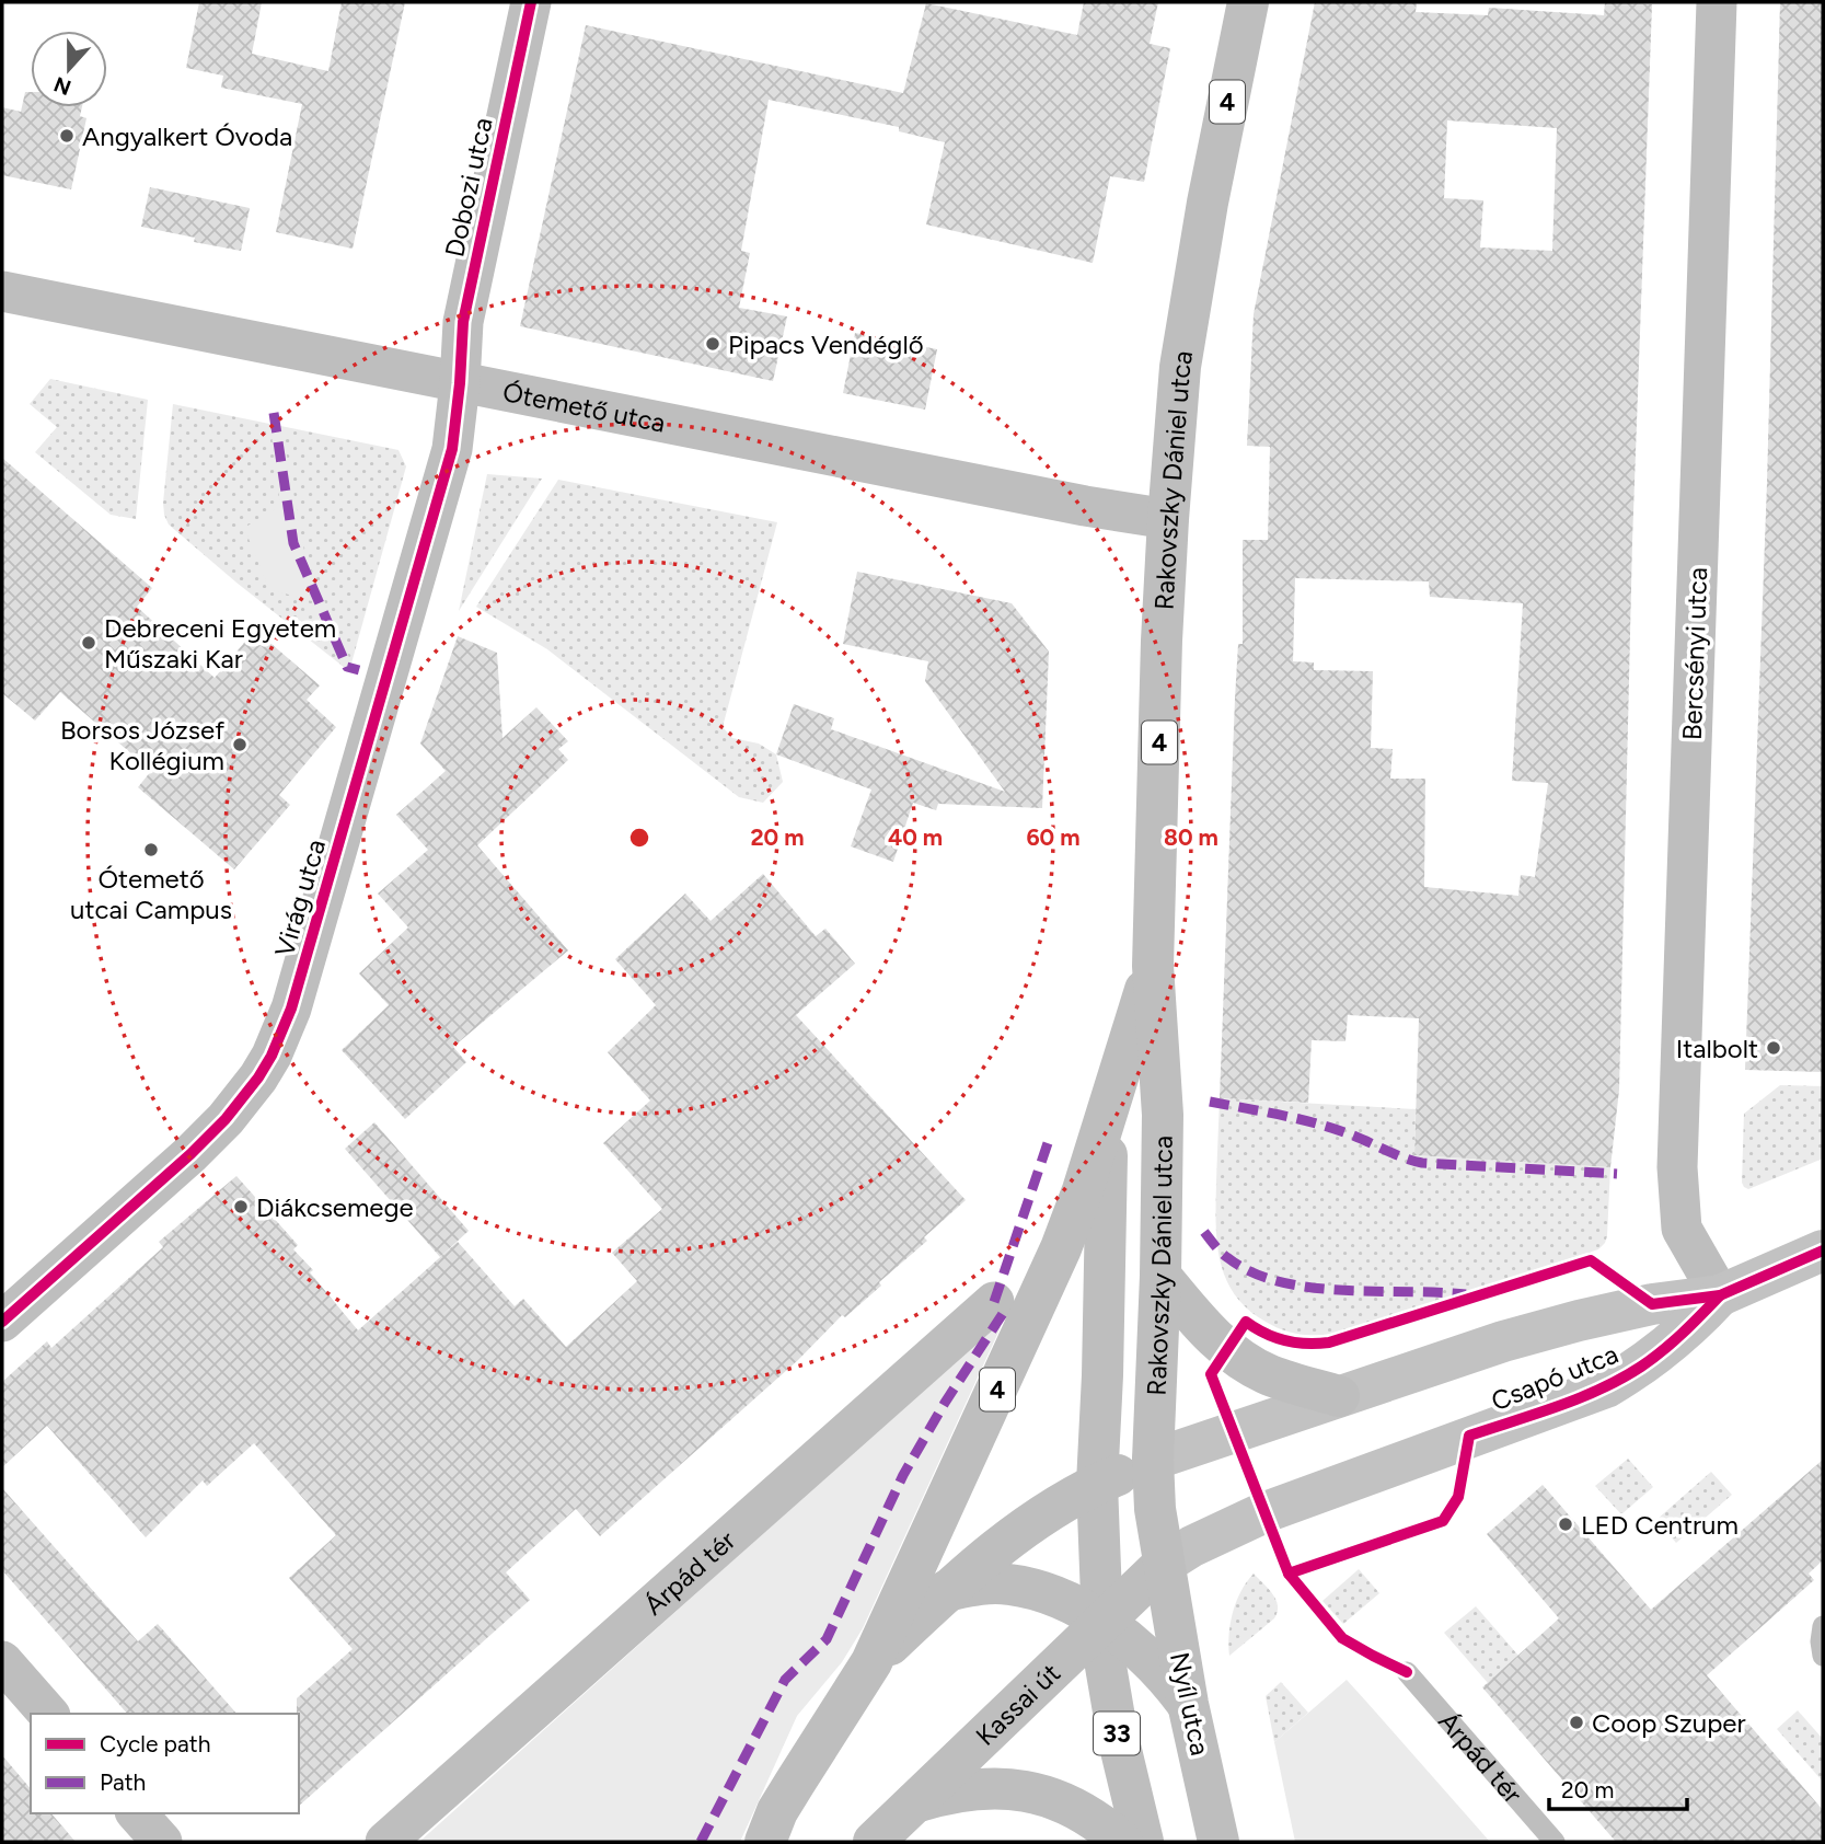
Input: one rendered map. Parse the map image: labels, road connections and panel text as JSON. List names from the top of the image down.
{
  "streets": {
    "main road": [
      "4",
      "Rakovszky Dániel utca",
      "Kassai út",
      "Nyíl utca",
      "33"
    ],
    "street": [
      "Dobozi utca",
      "Ótemető utca",
      "Bercsényi utca",
      "Virág utca",
      "Csapó utca",
      "Árpád tér"
    ]
  },
  "crossings": [
    ["4", "Rakovszky Dániel utca"],
    ["Dobozi utca", "Ótemető utca"],
    ["Dobozi utca", "Virág utca"],
    ["Ótemető utca", "Rakovszky Dániel utca"],
    ["Ótemető utca", "Virág utca"],
    ["Rakovszky Dániel utca", "Csapó utca"],
    ["Rakovszky Dániel utca", "Kassai út"],
    ["Rakovszky Dániel utca", "Nyíl utca"],
    ["Bercsényi utca", "Csapó utca"],
    ["Csapó utca", "Kassai út"],
    ["Csapó utca", "Nyíl utca"],
    ["Kassai út", "Nyíl utca"],
    ["Kassai út", "33"]
  ],
  "places": [
    "Angyalkert Óvoda",
    "Pipacs Vendéglő",
    "Debreceni Egyetem Műszaki Kar",
    "Borsos József Kollégium",
    "Ótemető utcai Campus",
    "Italbolt",
    "Diákcsemege",
    "LED Centrum",
    "Coop Szuper"
  ],
  "legend": ["Cycle path", "Path"],
  "scale_bar": "20 m",
  "north": "bottom",
  "rings": [
    "20 m",
    "40 m",
    "60 m",
    "80 m"
  ]
}
